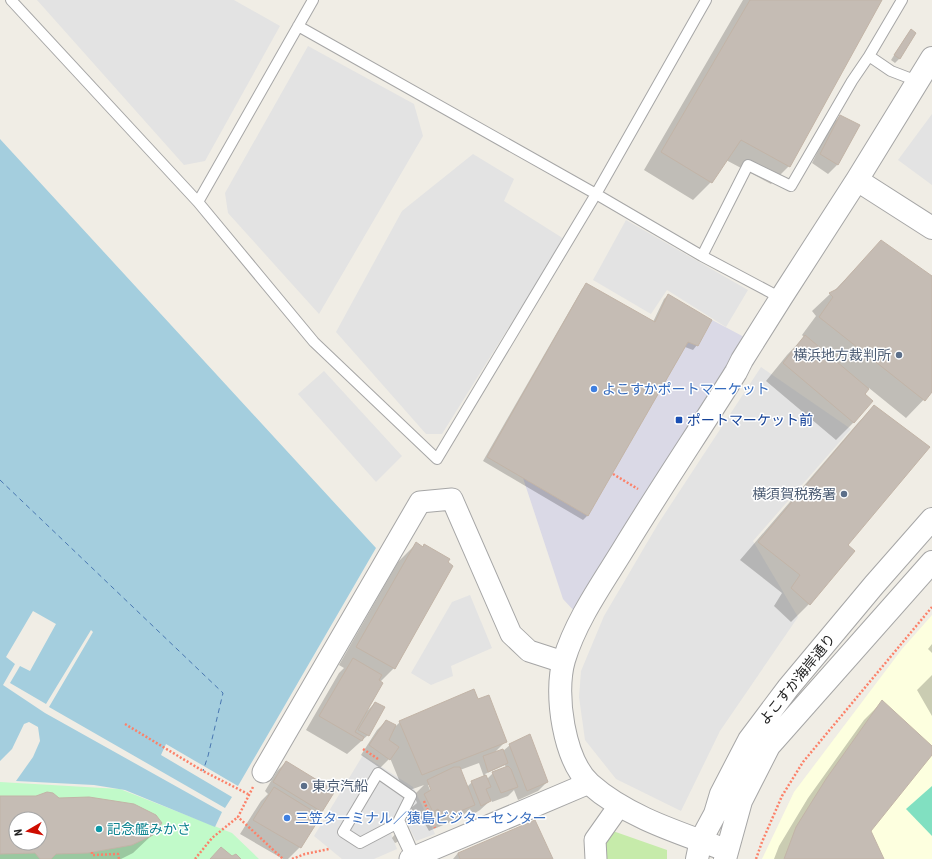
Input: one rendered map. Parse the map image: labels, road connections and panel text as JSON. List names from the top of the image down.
{
  "streets": {
    "street": ["よこすか海岸通り"]
  },
  "places": {
    "other": [
      "横浜地方裁判所",
      "よこすかポートマーケット",
      "横須賀税務署",
      "東京汽船",
      "三笠ターミナル／猿島ビジターセンター",
      "記念艦みかさ"
    ],
    "transit": ["ポートマーケット前"]
  },
  "north": "left"
}
